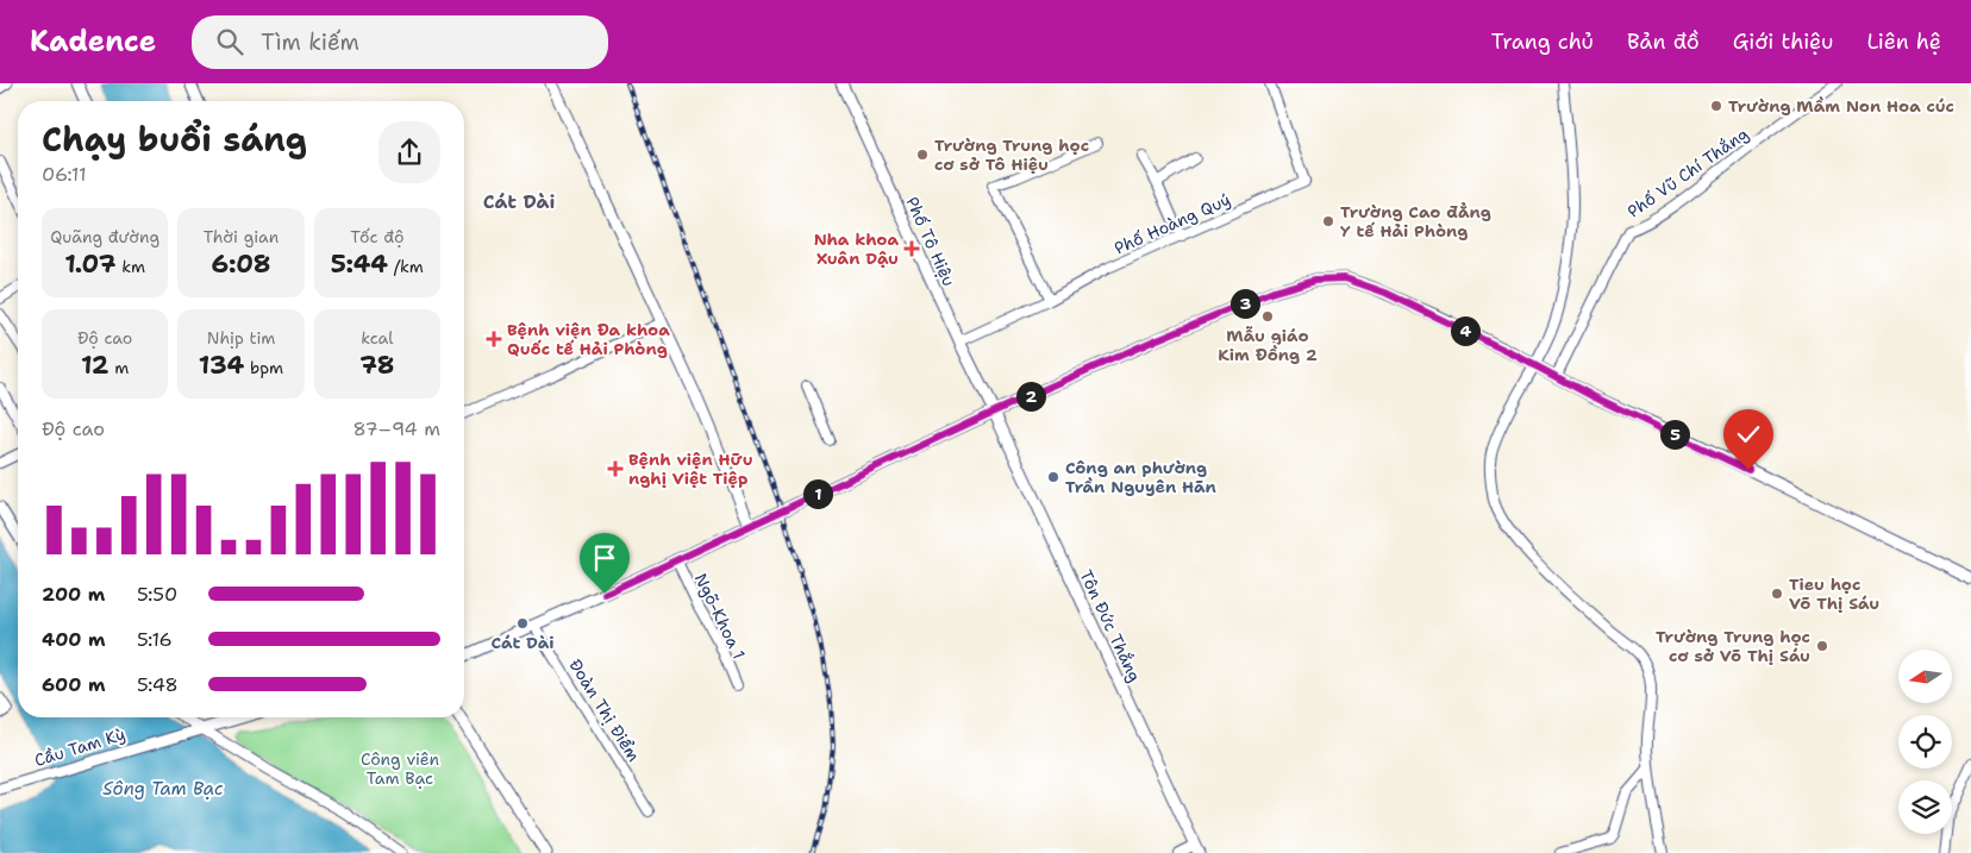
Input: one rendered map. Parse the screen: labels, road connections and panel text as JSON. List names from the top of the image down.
{
  "streets": {
    "main road": ["Phố Tô Hiệu", "Tôn Đức Thắng", "Cầu Tam Kỳ"],
    "street": [
      "Phố Vũ Chí Thắng",
      "Phố Hoàng Quý",
      "Ngõ-Khoa 1",
      "Đoàn Thị Điểm"
    ]
  },
  "crossings": [
    ["Phố Hoàng Quý", "Phố Tô Hiệu"],
    ["Phố Tô Hiệu", "Tôn Đức Thắng"]
  ],
  "districts": ["Cát Dài"],
  "water": ["Sông Tam Bạc"],
  "parks": ["Công viên Tam Bạc"],
  "places": {
    "other": [
      "Trường Mầm Non Hoa cúc",
      "Trường Trung học cơ sở Tô Hiệu",
      "Trường Cao đẳng Y tế Hải Phòng",
      "Mẫu giáo Kim Đồng 2",
      "Công an phường Trần Nguyên Hãn",
      "Tieu học Võ Thị Sáu",
      "Cát Dài",
      "Trường Trung học cơ sở Võ Thị Sáu"
    ],
    "health": ["Nha khoa Xuân Dậu", "Bệnh viện Đa khoa Quốc tế Hải Phòng", "Bệnh viện Hữu nghị Việt Tiệp"]
  },
  "north": "left",
  "page": {
    "header": "Kadence",
    "search": "Tìm kiếm",
    "nav": [
      "Trang chủ",
      "Bản đồ",
      "Giới thiệu",
      "Liên hệ"
    ],
    "heading": ["Chạy buổi sáng", "06:11"],
    "stats": [
      ["Quãng đường", "1.07 km"],
      ["Thời gian", "6:08"],
      ["Tốc độ", "5:44 /km"],
      ["Độ cao", "12 m"],
      ["Nhịp tim", "134 bpm"],
      ["kcal", "78"]
    ],
    "pins": [
      "3",
      "4",
      "2",
      "5",
      "1"
    ],
    "chart": ["Độ cao", "87–94 m"],
    "list": [
      {
        "name": "200 m",
        "note": "5:50"
      },
      {
        "name": "400 m",
        "note": "5:16"
      },
      {
        "name": "600 m",
        "note": "5:48"
      }
    ]
  }
}
